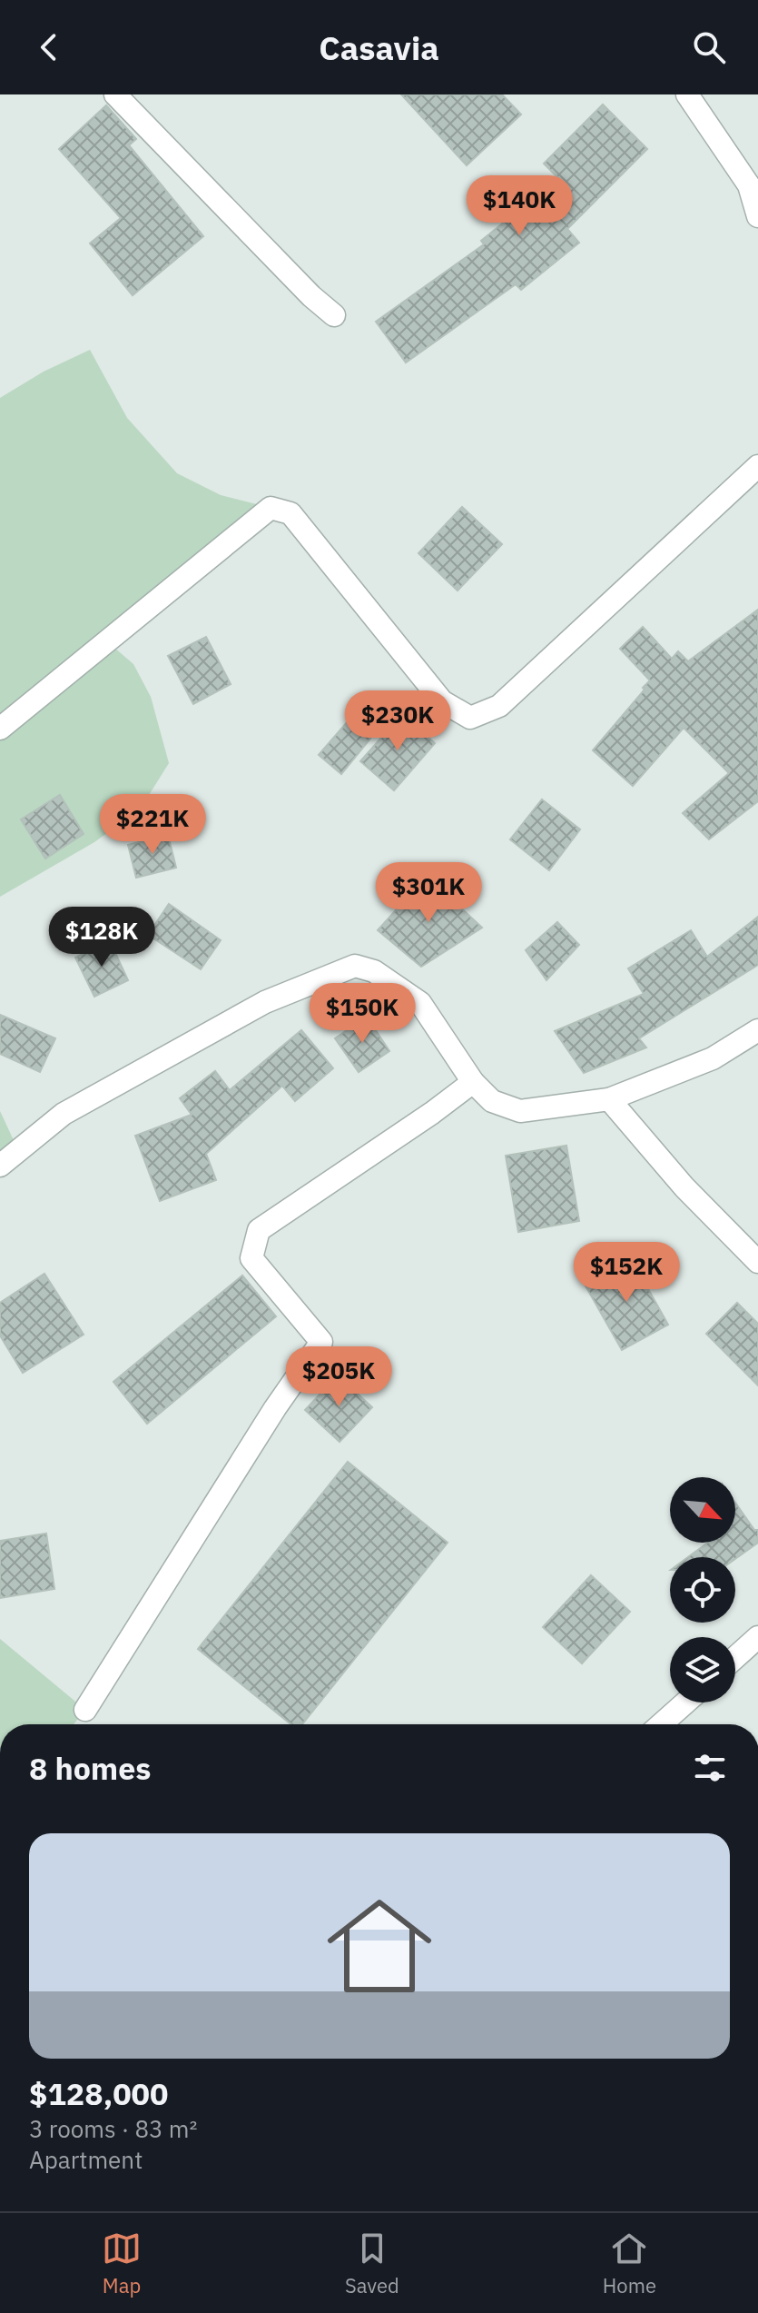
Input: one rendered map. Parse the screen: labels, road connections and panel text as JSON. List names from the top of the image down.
{
  "north": "bottom right",
  "page": {
    "header": "Casavia",
    "price": [
      "$140K",
      "$230K",
      "$221K",
      "$301K",
      "$128K",
      "$150K",
      "$152K",
      "$205K"
    ],
    "heading": "8 homes",
    "list": [
      {
        "name": "$128,000",
        "note": "3 rooms · 83 m² · Apartment"
      }
    ],
    "tabs": ["Map", "Saved", "Home"]
  }
}
